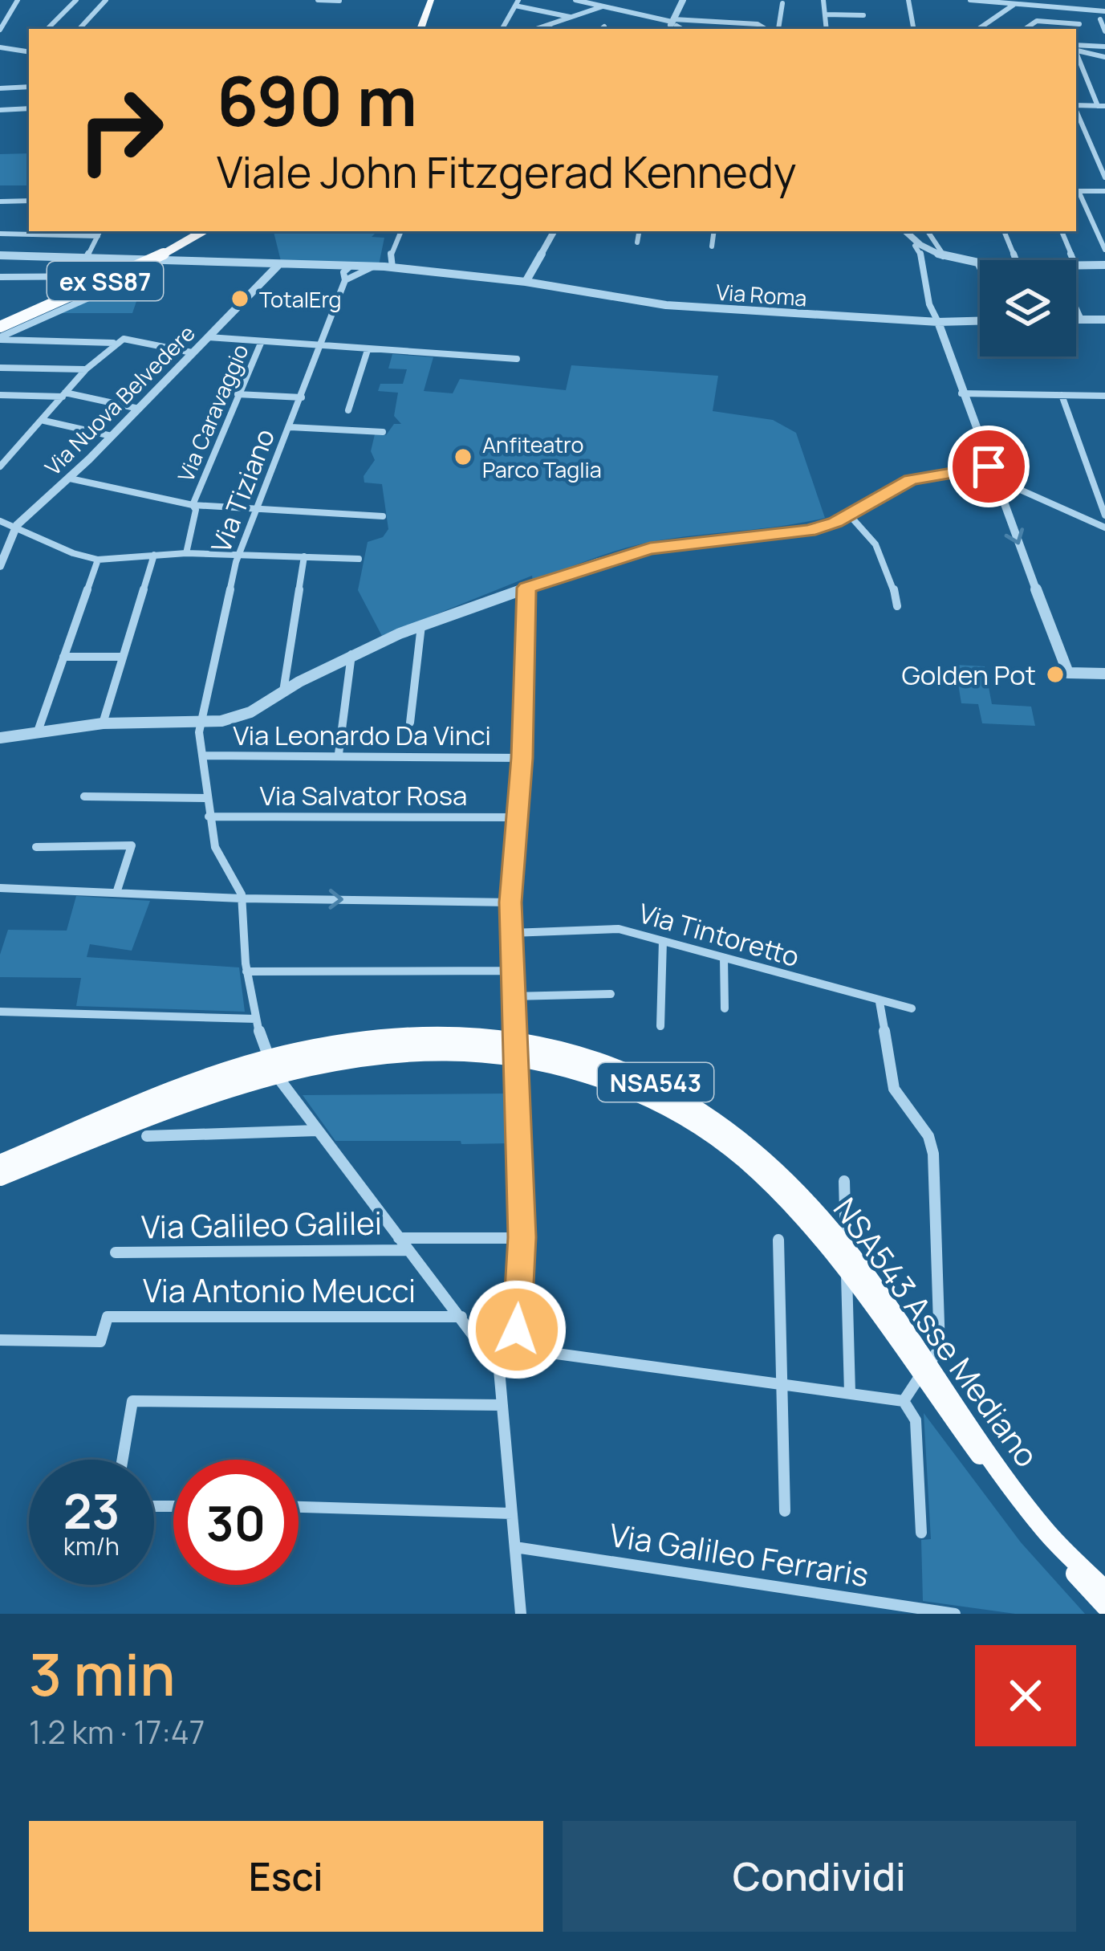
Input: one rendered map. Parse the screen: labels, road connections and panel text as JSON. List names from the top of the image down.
{
  "streets": {
    "highway": ["ex SS87", "NSA543", "NSA543 Asse Mediano"],
    "street": [
      "Via Roma",
      "Via Nuova Belvedere",
      "Via Caravaggio",
      "Via Tiziano",
      "Via Leonardo Da Vinci",
      "Via Salvator Rosa",
      "Via Tintoretto",
      "Via Galileo Galilei",
      "Via Antonio Meucci",
      "Via Galileo Ferraris"
    ]
  },
  "crossings": [
    ["Via Roma", "Via Nuova Belvedere"],
    ["Via Roma", "Via Tiziano"],
    ["Via Tiziano", "Via Leonardo Da Vinci"],
    ["Via Tiziano", "Via Salvator Rosa"]
  ],
  "places": ["TotalErg", "Anfiteatro Parco Taglia", "Golden Pot"],
  "page": {
    "turn": ["690 m", "Viale John Fitzgerad Kennedy"],
    "speed": "23 km/h",
    "limit": "30",
    "heading": ["3 min", "1.2 km · 17:47"],
    "buttons": ["Esci", "Condividi"]
  }
}
